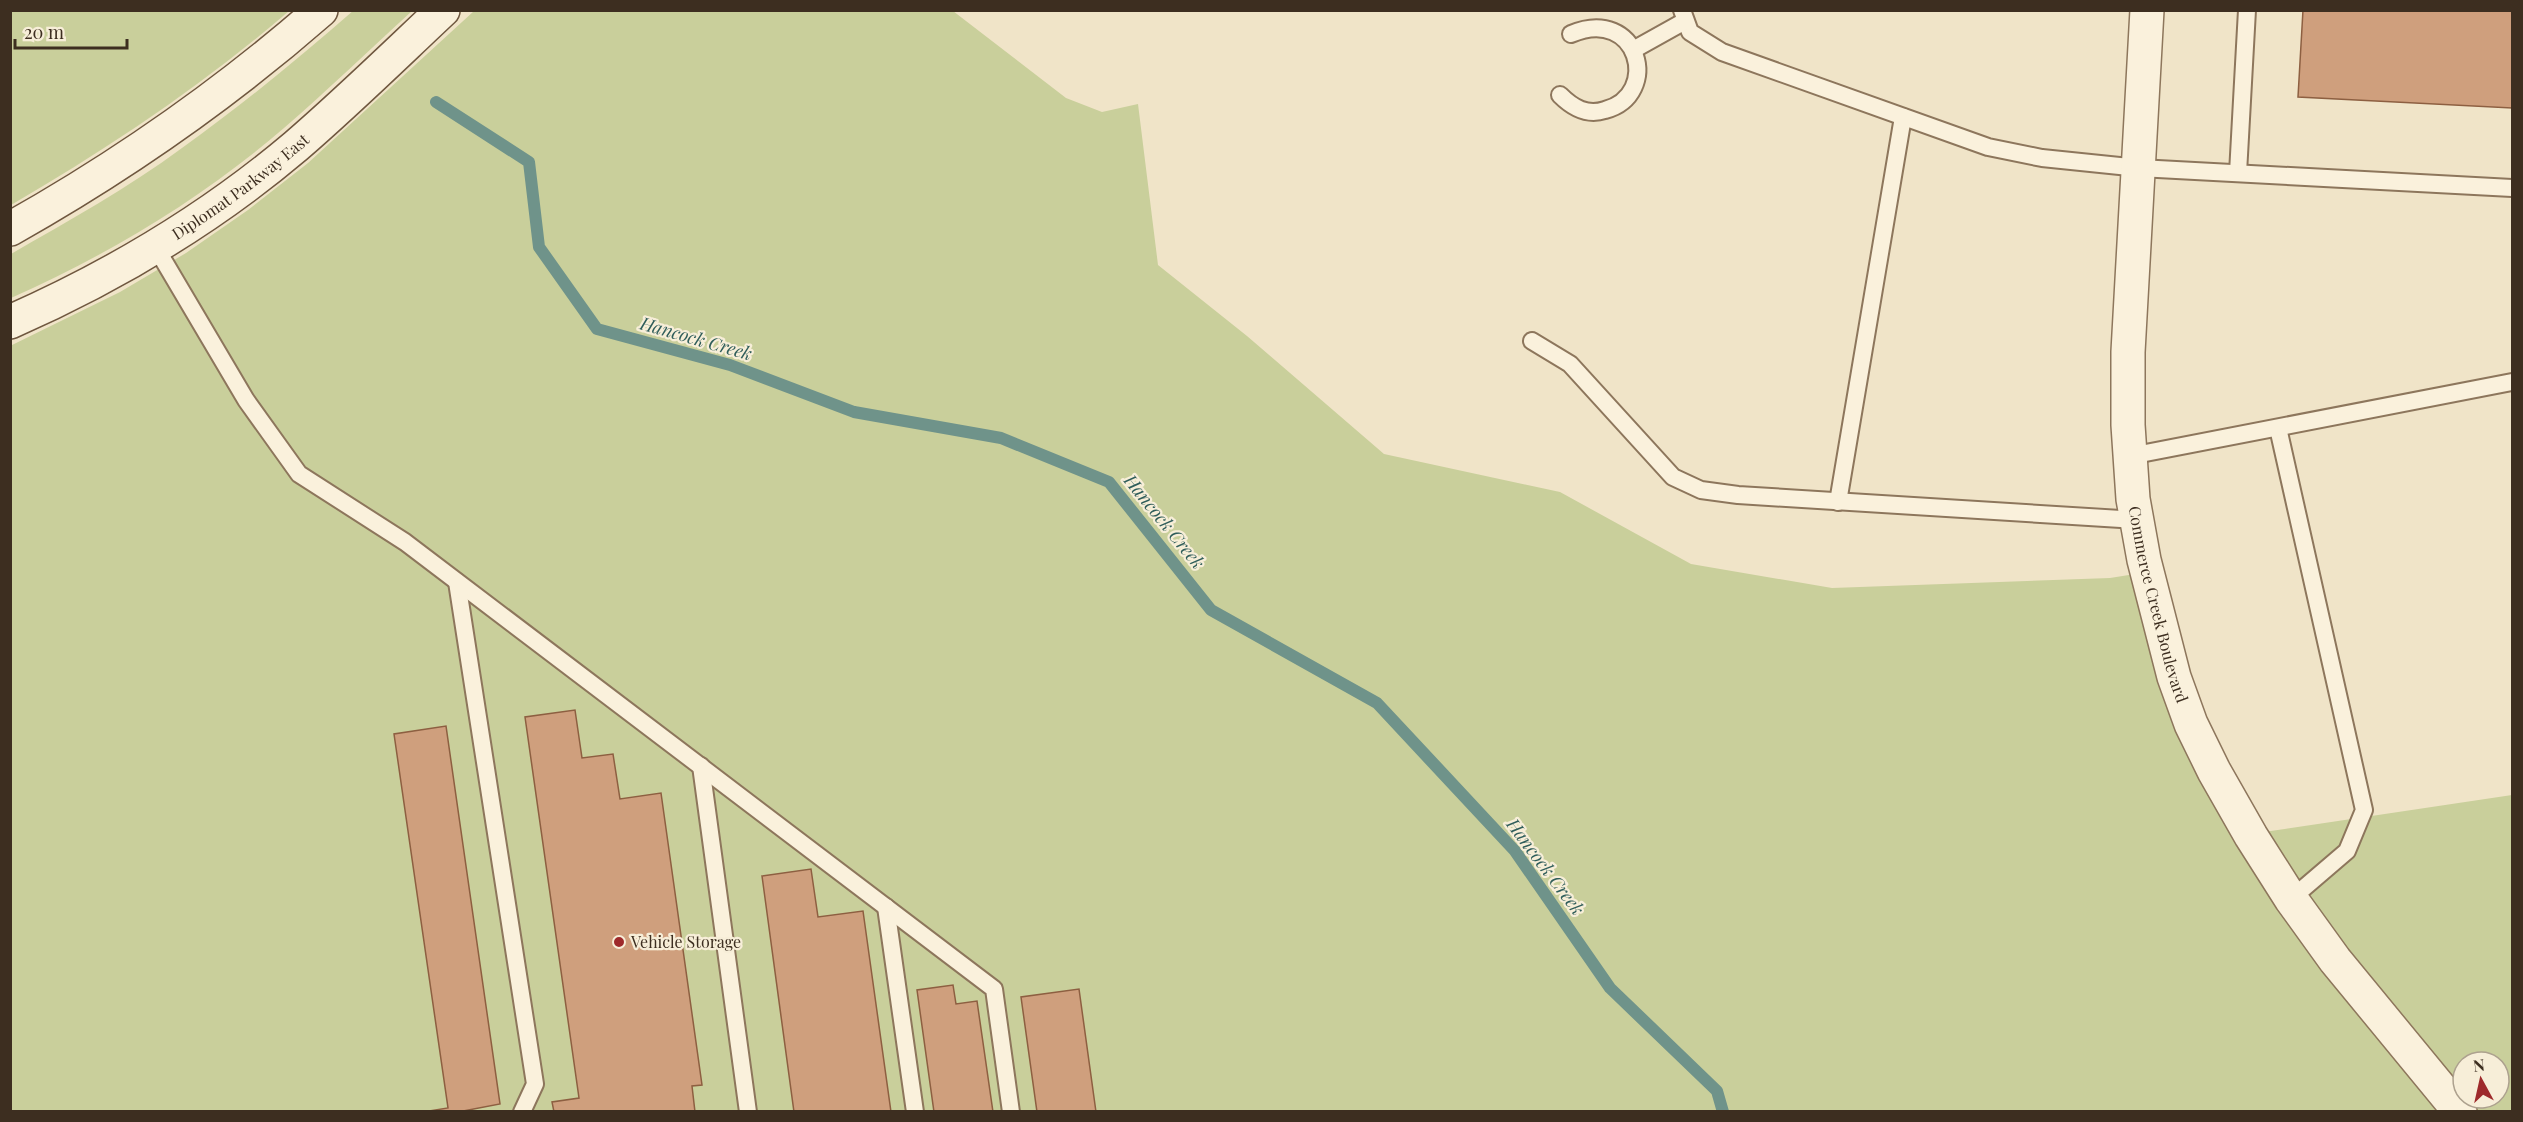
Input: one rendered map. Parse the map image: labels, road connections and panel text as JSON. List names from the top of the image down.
{
  "streets": {
    "street": ["Diplomat Parkway East", "Commerce Creek Boulevard"]
  },
  "water": ["Hancock Creek"],
  "places": ["Vehicle Storage"],
  "scale_bar": "20 m",
  "north": "top"
}
